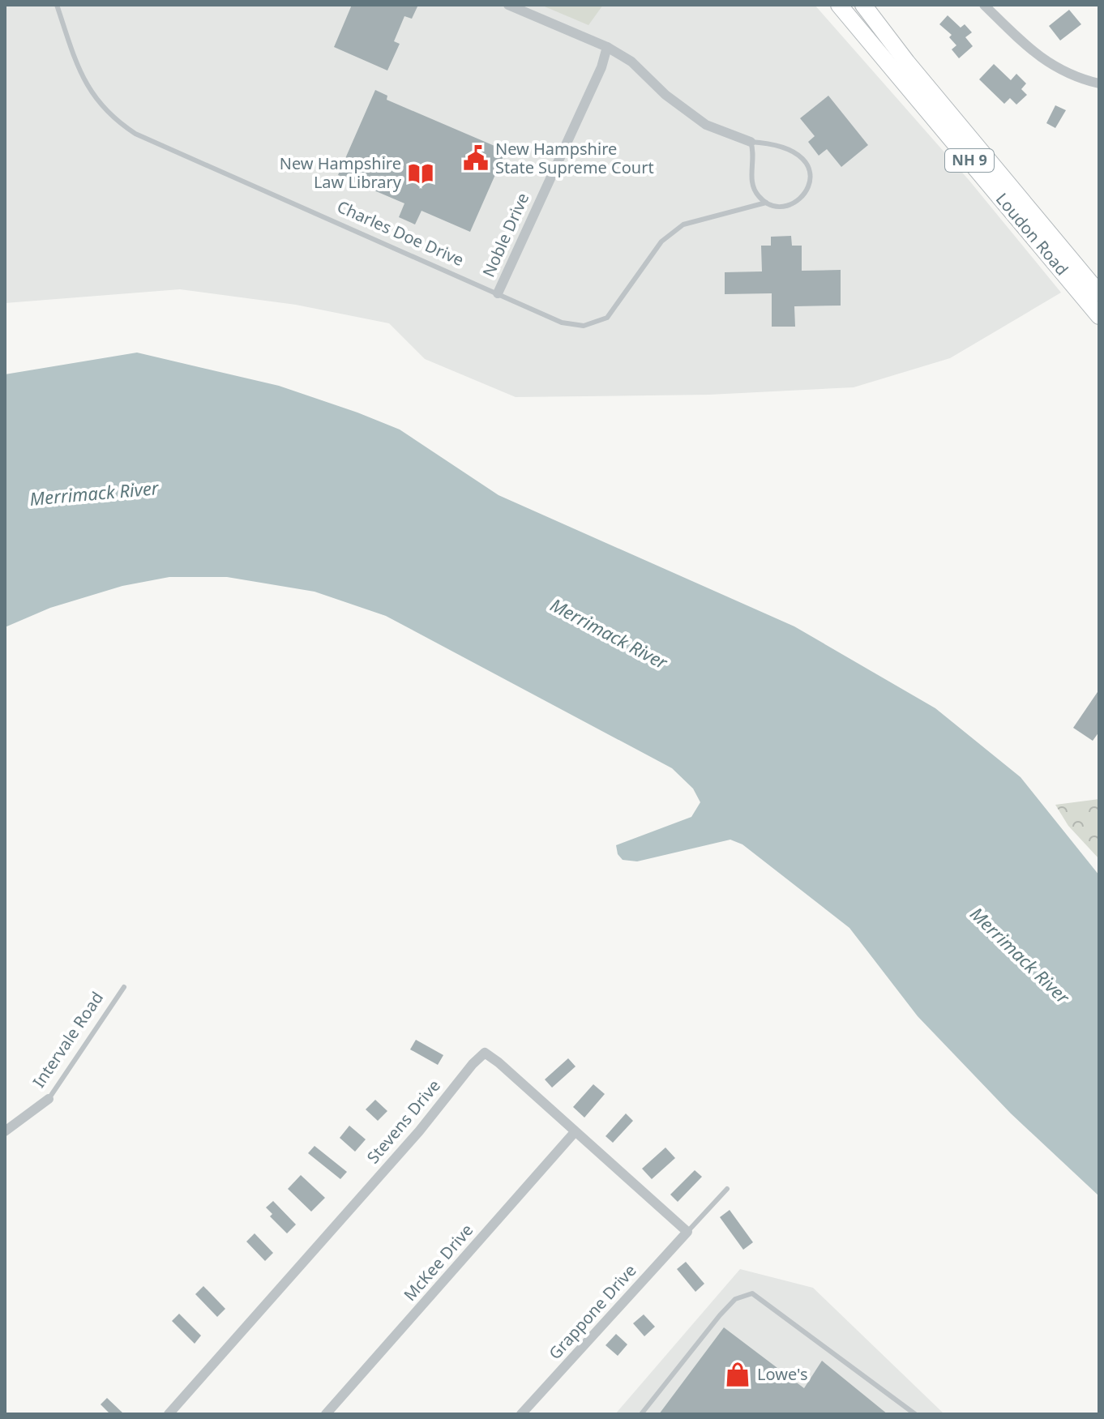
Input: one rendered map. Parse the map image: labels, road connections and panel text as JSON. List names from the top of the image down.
{
  "streets": {
    "main road": ["NH 9", "Loudon Road"],
    "street": [
      "Charles Doe Drive",
      "Noble Drive",
      "Intervale Road",
      "Stevens Drive",
      "McKee Drive",
      "Grappone Drive"
    ]
  },
  "crossings": [
    ["Charles Doe Drive", "Noble Drive"],
    ["Stevens Drive", "McKee Drive"],
    ["Stevens Drive", "Grappone Drive"]
  ],
  "water": ["Merrimack River"],
  "places": {
    "public building": ["New Hampshire State Supreme Court"],
    "library": ["New Hampshire Law Library"],
    "shop": ["Lowe's"]
  }
}
